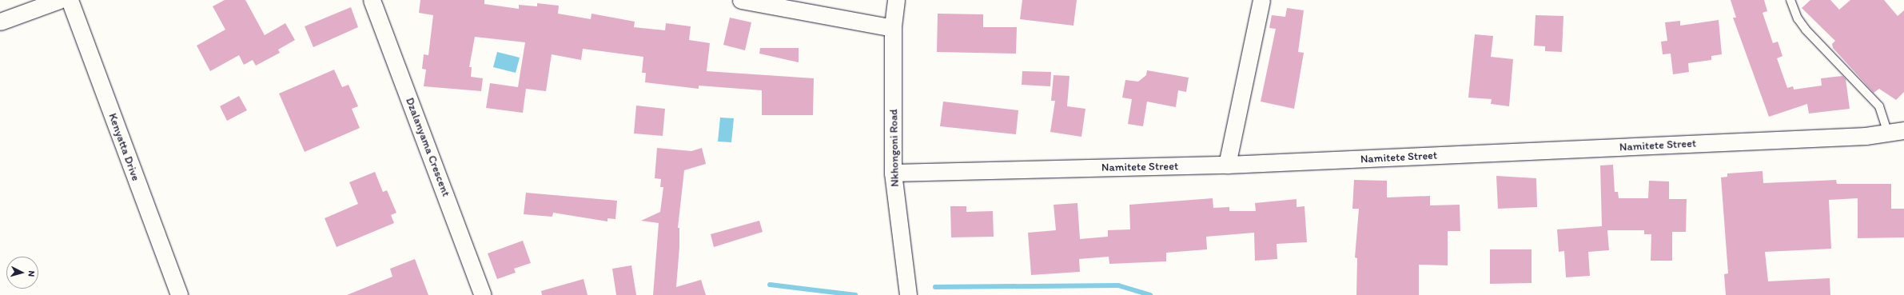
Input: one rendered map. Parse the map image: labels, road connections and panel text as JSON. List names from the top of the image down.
{
  "streets": {
    "street": [
      "Namitete Street",
      "Kenyatta Drive",
      "Dzalanyama Crescent",
      "Nkhongoni Road"
    ]
  },
  "crossings": [
    ["Namitete Street", "Nkhongoni Road"]
  ],
  "north": "right"
}
